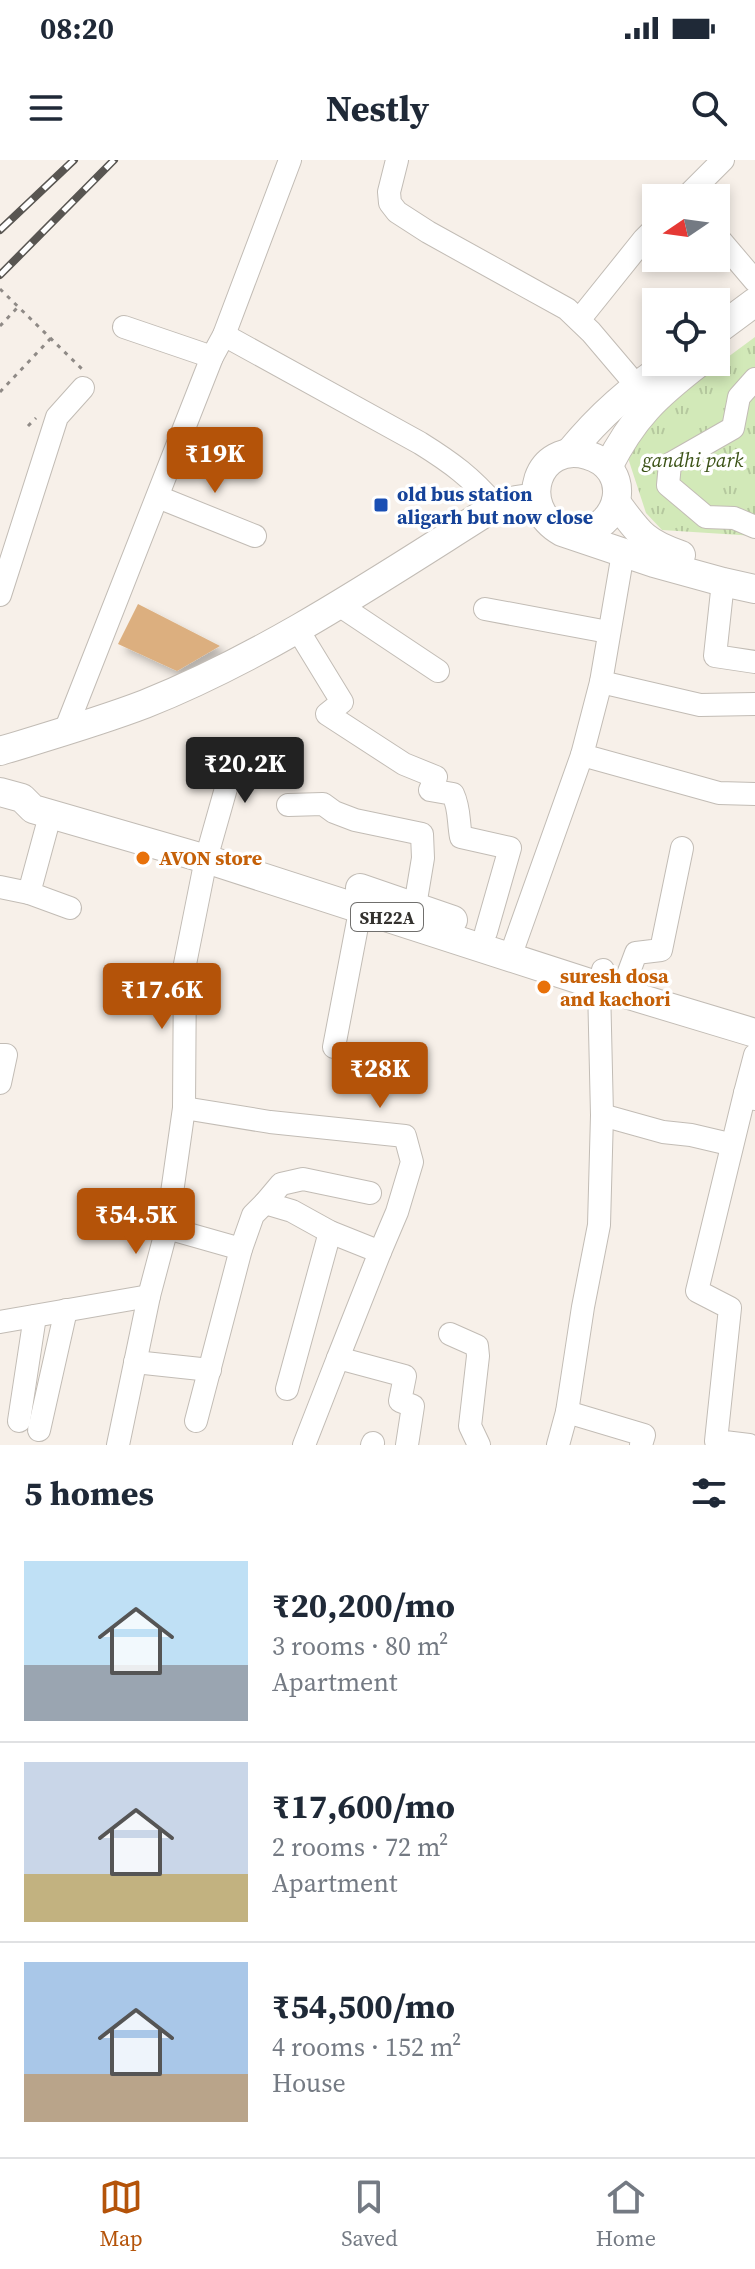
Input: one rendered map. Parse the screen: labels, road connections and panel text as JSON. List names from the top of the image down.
{
  "streets": {
    "main road": ["SH22A"]
  },
  "parks": ["gandhi park"],
  "places": {
    "transit": ["old bus station aligarh but now close"],
    "other": ["AVON store", "suresh dosa and kachori"]
  },
  "north": "left",
  "page": {
    "status": "08:20",
    "header": "Nestly",
    "price": [
      "₹19K",
      "₹20.2K",
      "₹17.6K",
      "₹28K",
      "₹54.5K"
    ],
    "heading": "5 homes",
    "list": [
      {
        "name": "₹20,200/mo",
        "note": "3 rooms · 80 m² · Apartment"
      },
      {
        "name": "₹17,600/mo",
        "note": "2 rooms · 72 m² · Apartment"
      },
      {
        "name": "₹54,500/mo",
        "note": "4 rooms · 152 m² · House"
      }
    ],
    "tabs": ["Map", "Saved", "Home"]
  }
}
